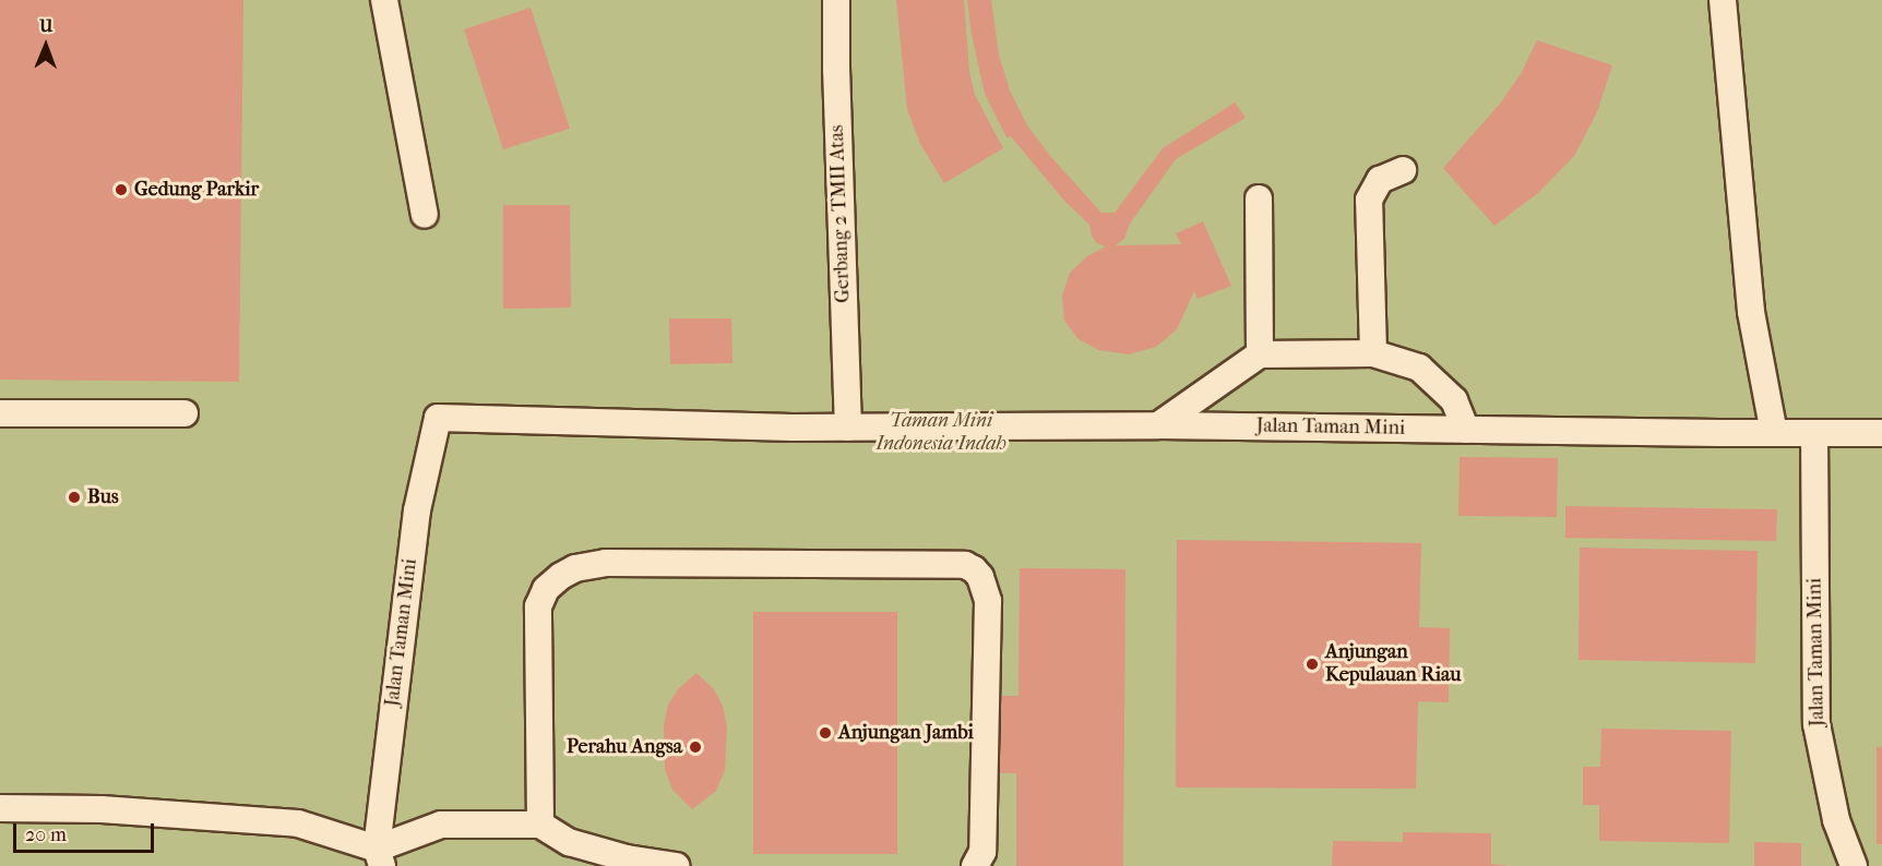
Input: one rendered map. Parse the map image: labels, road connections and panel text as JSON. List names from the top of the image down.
{
  "streets": {
    "lane": ["Gerbang 2 TMII Atas", "Jalan Taman Mini"]
  },
  "crossings": [
    ["Gerbang 2 TMII Atas", "Jalan Taman Mini"]
  ],
  "parks": ["Taman Mini Indonesia Indah"],
  "places": [
    "Gedung Parkir",
    "Bus",
    "Anjungan Kepulauan Riau",
    "Anjungan Jambi",
    "Perahu Angsa"
  ],
  "scale_bar": "20 m",
  "north": "top"
}
